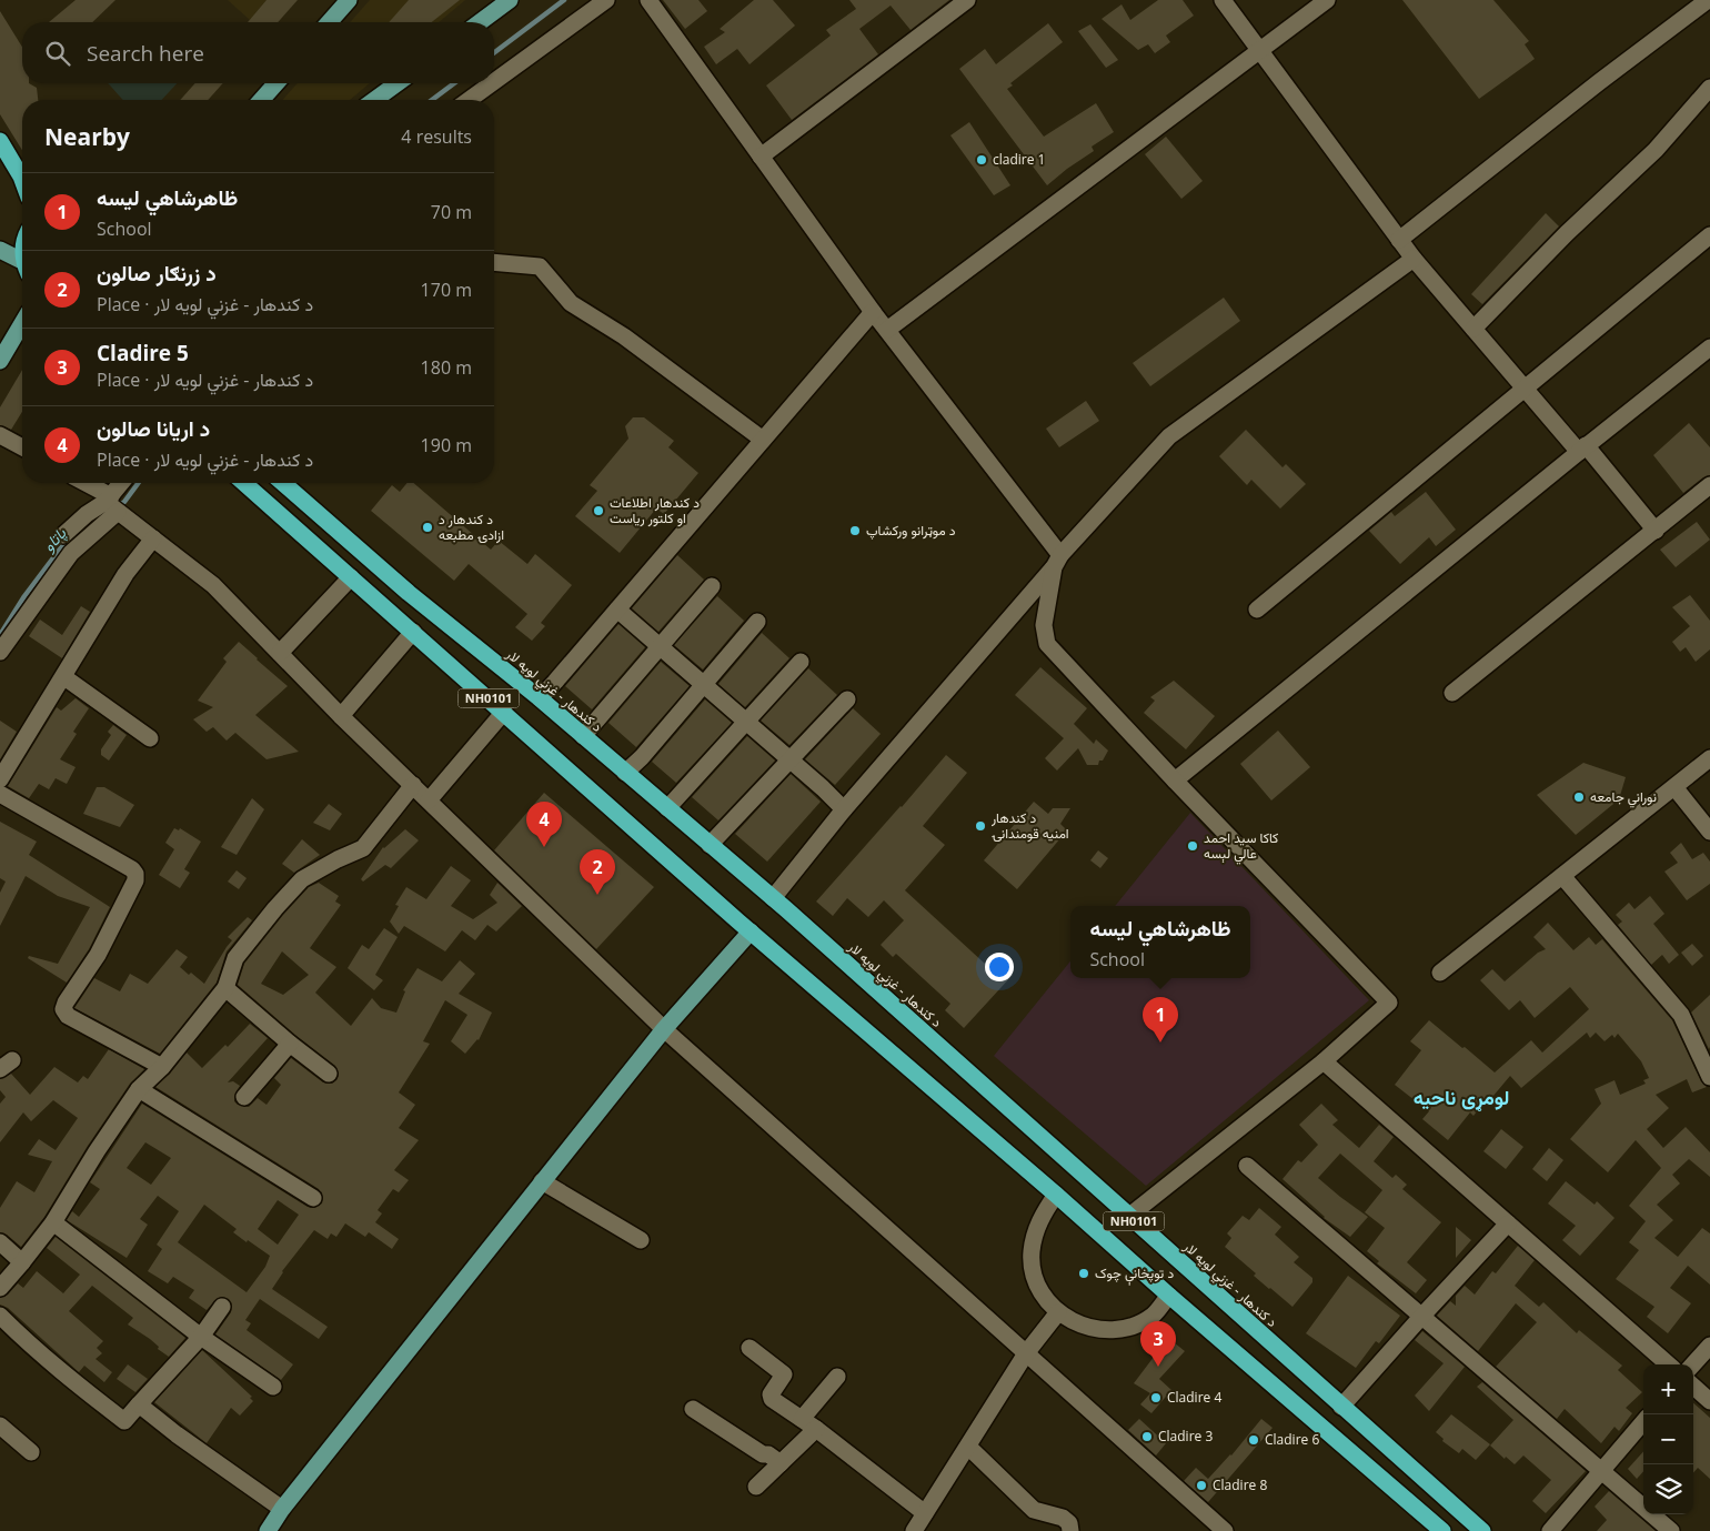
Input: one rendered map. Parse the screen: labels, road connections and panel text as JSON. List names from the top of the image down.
{
  "streets": {
    "highway": ["د کندهار - غزني لويه لار", "NH0101"]
  },
  "districts": ["لومړی ناحیه"],
  "water": ["پاتاو"],
  "places": [
    "cladire 1",
    "د کندهار اطلاعات او کلتور رياست",
    "د کندهار د ازادۍ مطبعه",
    "د موټرانو ورکشاپ",
    "نوراني جامعه",
    "د کندهار امنيه قومندانۍ",
    "کاکا سید احمد عالي لېسه",
    "د توپخانې چوک",
    "Cladire 4",
    "Cladire 3",
    "Cladire 6",
    "Cladire 8"
  ],
  "page": {
    "search": "Search here",
    "heading": ["Nearby", "4 results"],
    "list": [
      {
        "mark": "1",
        "name": "ظاهرشاهي لیسه",
        "note": "School",
        "value": "70 m"
      },
      {
        "mark": "2",
        "name": "د زرنګار صالون",
        "note": "Place · د کندهار - غزني لويه لار",
        "value": "170 m"
      },
      {
        "mark": "3",
        "name": "Cladire 5",
        "note": "Place · د کندهار - غزني لويه لار",
        "value": "180 m"
      },
      {
        "mark": "4",
        "name": "د اریانا صالون",
        "note": "Place · د کندهار - غزني لويه لار",
        "value": "190 m"
      }
    ],
    "pins": [
      "4",
      "2",
      "1",
      "3"
    ],
    "popup": ["ظاهرشاهي لیسه", "School"],
    "map_buttons": ["+", "−"]
  }
}
